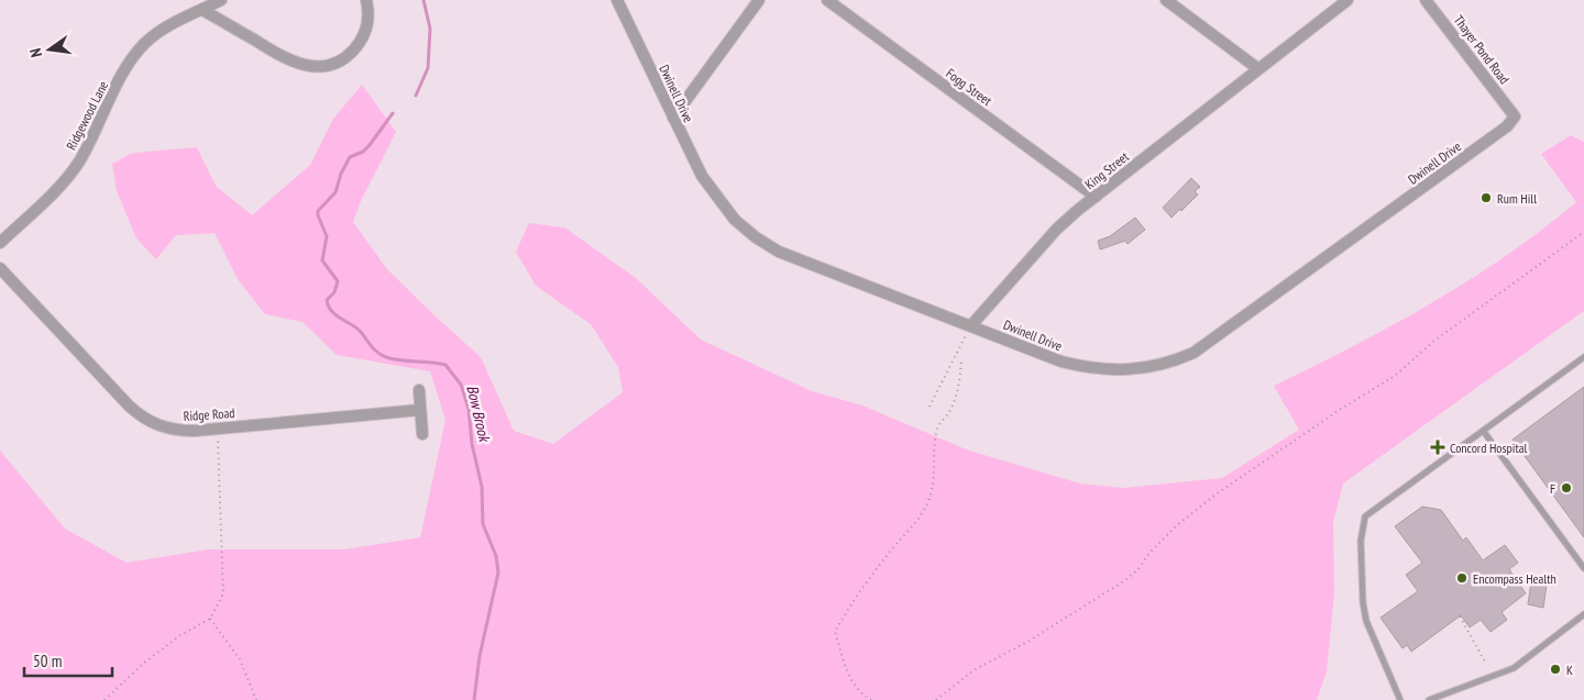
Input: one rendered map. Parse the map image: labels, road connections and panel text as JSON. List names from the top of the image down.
{
  "streets": {
    "street": [
      "Thayer Pond Road",
      "Fogg Street",
      "Dwinell Drive",
      "Ridgewood Lane",
      "King Street",
      "Ridge Road"
    ]
  },
  "crossings": [
    ["Thayer Pond Road", "Dwinell Drive"],
    ["Fogg Street", "King Street"],
    ["Dwinell Drive", "King Street"]
  ],
  "water": ["Bow Brook"],
  "places": {
    "other": [
      "Rum Hill",
      "F",
      "Encompass Health",
      "K"
    ],
    "health": ["Concord Hospital"]
  },
  "scale_bar": "50 m",
  "north": "left"
}
